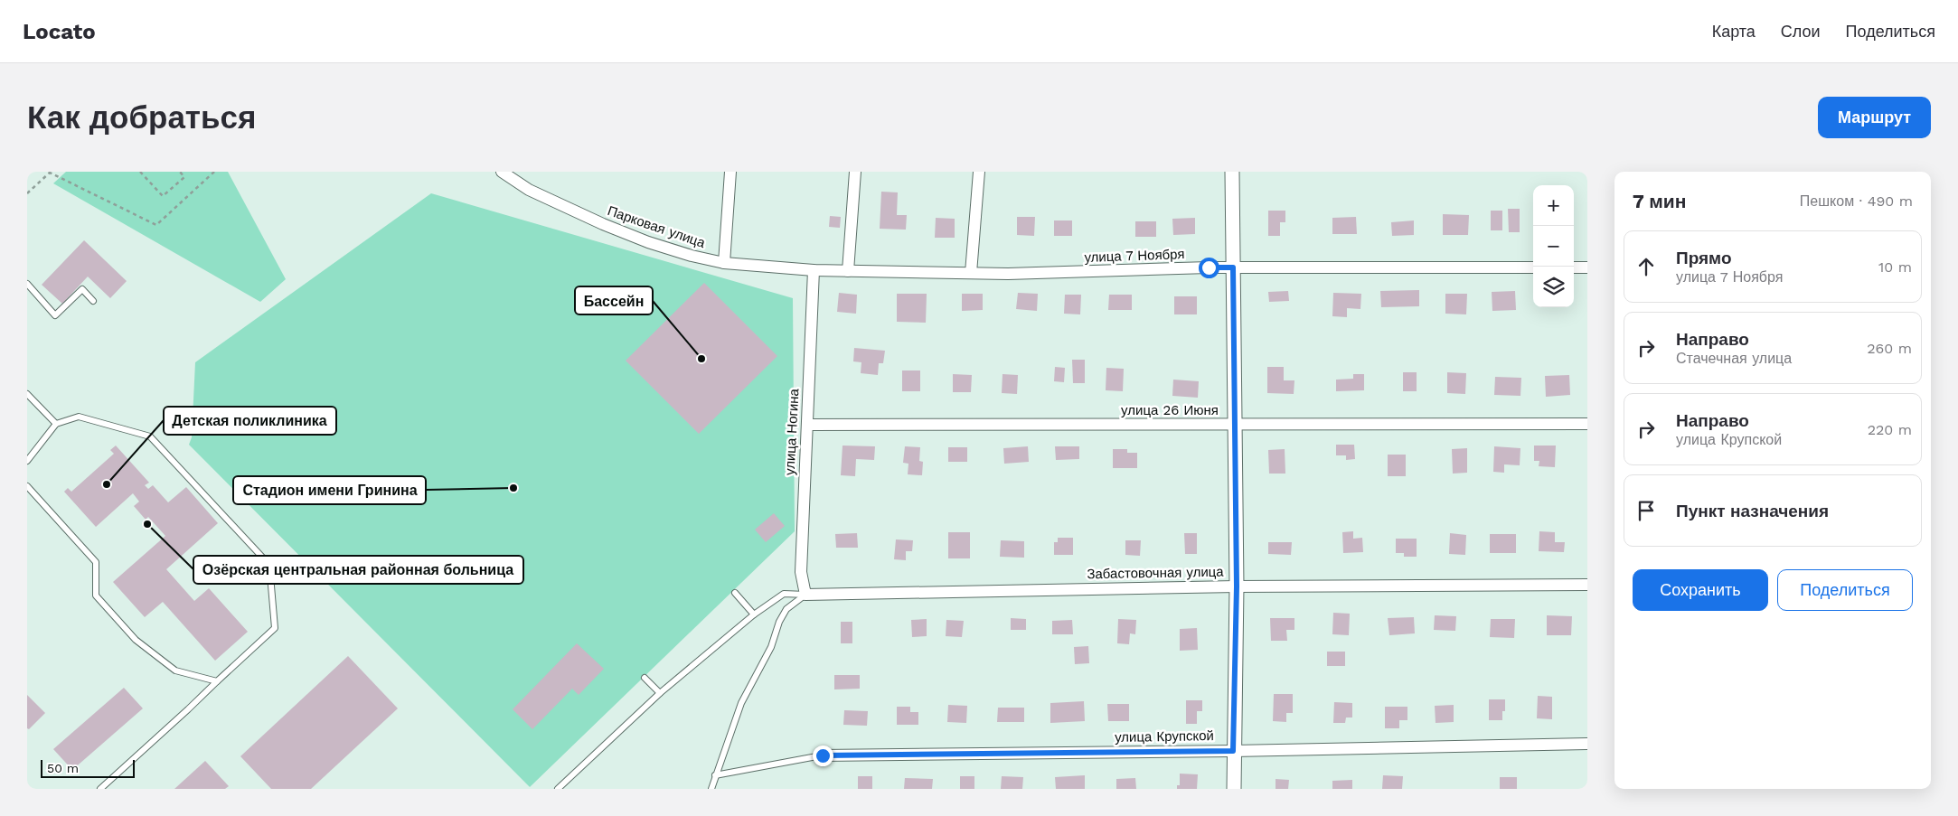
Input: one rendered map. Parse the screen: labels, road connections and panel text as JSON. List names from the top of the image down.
{
  "streets": {
    "street": [
      "Парковая улица",
      "улица 7 Ноября",
      "улица 26 Июня",
      "улица Ногина",
      "Забастовочная улица",
      "улица Крупской"
    ]
  },
  "crossings": [
    ["Парковая улица", "улица 7 Ноября"],
    ["Парковая улица", "улица Ногина"],
    ["улица 7 Ноября", "улица Ногина"],
    ["улица 26 Июня", "улица Ногина"],
    ["улица Ногина", "Забастовочная улица"]
  ],
  "places": [
    "Бассейн",
    "Детская поликлиника",
    "Стадион имени Гринина",
    "Озёрская центральная районная больница"
  ],
  "scale_bar": "50 m",
  "page": {
    "header": "Locato",
    "nav": ["Карта", "Слои", "Поделиться"],
    "buttons": [
      "Маршрут",
      ["Сохранить", "Поделиться"]
    ],
    "title": "Как добраться",
    "heading": ["7 мин", "Пешком · 490 m"],
    "map_buttons": ["+", "−"],
    "list": [
      ["Прямо", "улица 7 Ноября", "10 m"],
      ["Направо", "Стачечная улица", "260 m"],
      ["Направо", "улица Крупской", "220 m"],
      "Пункт назначения"
    ],
    "scale": "50 m"
  }
}
